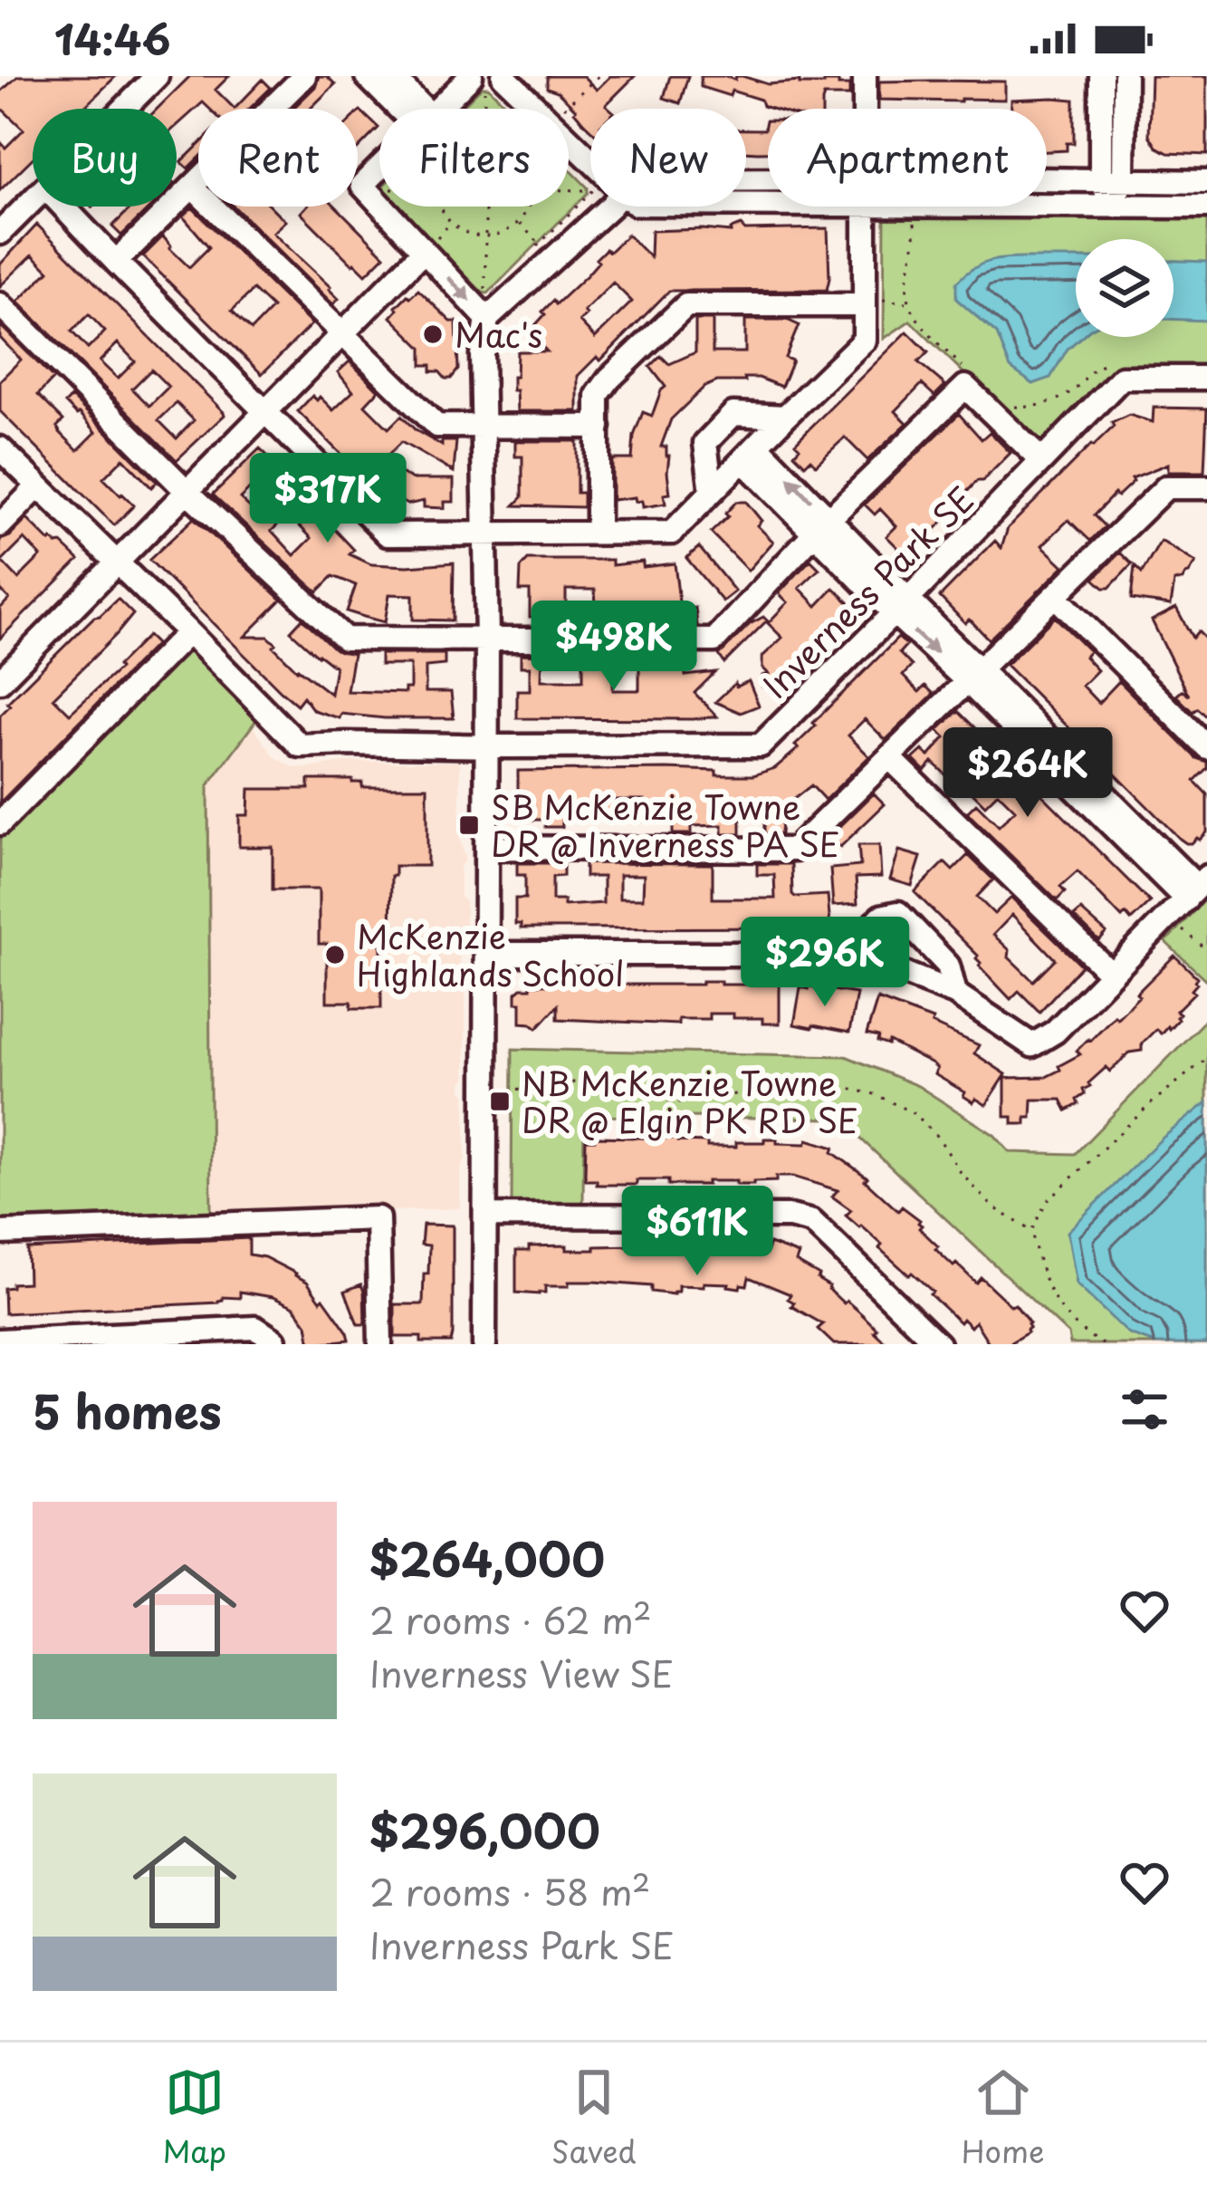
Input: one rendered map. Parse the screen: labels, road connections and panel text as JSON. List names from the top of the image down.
{
  "streets": {
    "street": ["Inverness Park SE"]
  },
  "places": {
    "other": ["Mac's", "McKenzie Highlands School"],
    "transit": ["SB McKenzie Towne DR @ Inverness PA SE", "NB McKenzie Towne DR @ Elgin PK RD SE"]
  },
  "page": {
    "status": "14:46",
    "chip": [
      "Buy",
      "Rent",
      "Filters",
      "New",
      "Apartment"
    ],
    "price": [
      "$317K",
      "$498K",
      "$264K",
      "$296K",
      "$611K"
    ],
    "heading": "5 homes",
    "list": [
      {
        "name": "$264,000",
        "note": "2 rooms · 62 m² · Inverness View SE"
      },
      {
        "name": "$296,000",
        "note": "2 rooms · 58 m² · Inverness Park SE"
      }
    ],
    "tabs": ["Map", "Saved", "Home"]
  }
}
